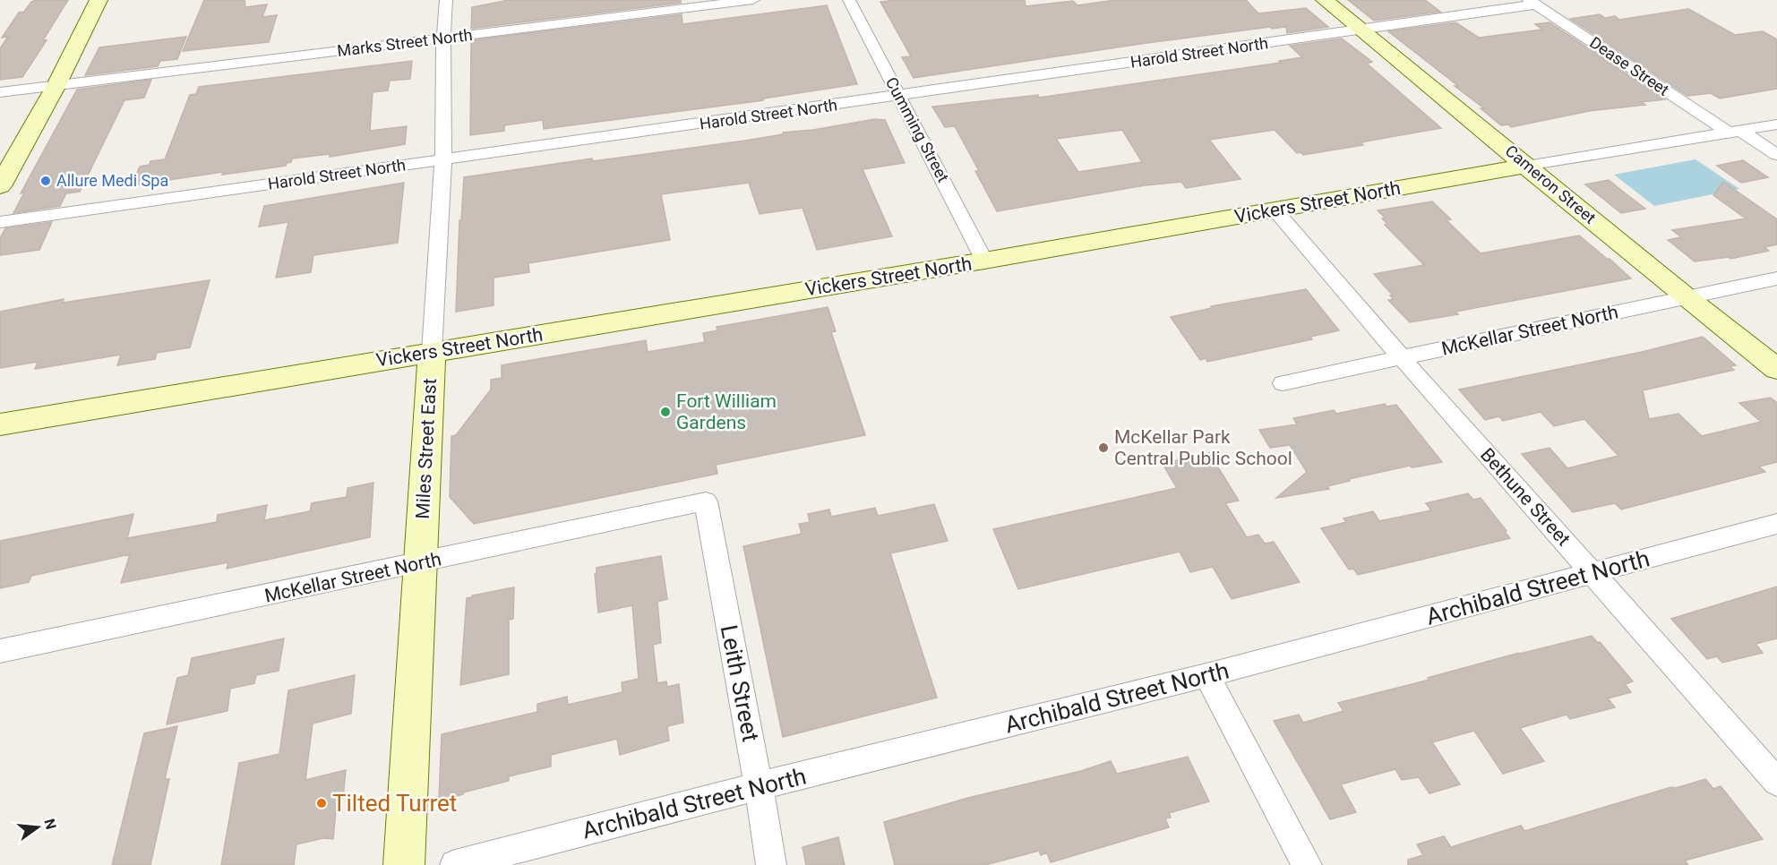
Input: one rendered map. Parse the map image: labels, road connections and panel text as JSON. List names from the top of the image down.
{
  "streets": {
    "street": [
      "Marks Street North",
      "Harold Street North",
      "Dease Street",
      "Cumming Street",
      "Cameron Street",
      "Vickers Street North",
      "McKellar Street North",
      "Miles Street East",
      "Bethune Street",
      "Archibald Street North",
      "Leith Street"
    ]
  },
  "crossings": [
    ["Marks Street North", "Miles Street East"],
    ["Harold Street North", "Dease Street"],
    ["Harold Street North", "Cumming Street"],
    ["Harold Street North", "Cameron Street"],
    ["Harold Street North", "Miles Street East"],
    ["Dease Street", "Vickers Street North"],
    ["Cumming Street", "Vickers Street North"],
    ["Cameron Street", "Vickers Street North"],
    ["Cameron Street", "McKellar Street North"],
    ["Vickers Street North", "Miles Street East"],
    ["Vickers Street North", "Bethune Street"],
    ["McKellar Street North", "Miles Street East"],
    ["McKellar Street North", "Bethune Street"],
    ["McKellar Street North", "Leith Street"],
    ["Bethune Street", "Archibald Street North"],
    ["Archibald Street North", "Leith Street"]
  ],
  "places": [
    "Allure Medi Spa",
    "Fort William Gardens",
    "McKellar Park Central Public School",
    "Tilted Turret"
  ],
  "north": "right"
}
